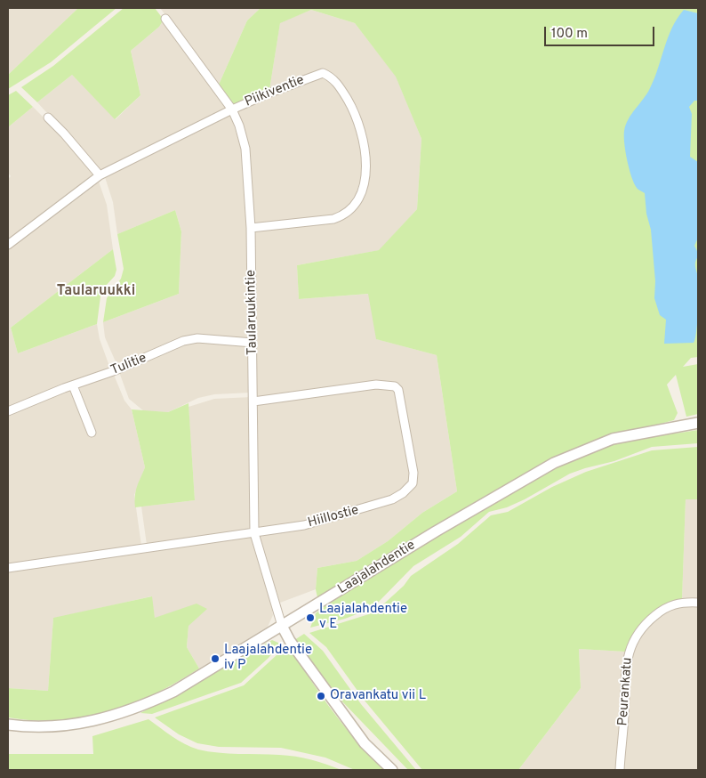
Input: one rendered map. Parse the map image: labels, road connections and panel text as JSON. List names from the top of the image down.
{
  "streets": {
    "street": [
      "Piikiventie",
      "Taularuukintie",
      "Tulitie",
      "Hiillostie",
      "Laajalahdentie",
      "Peurankatu"
    ]
  },
  "crossings": [
    ["Piikiventie", "Taularuukintie"],
    ["Taularuukintie", "Tulitie"],
    ["Taularuukintie", "Hiillostie"],
    ["Taularuukintie", "Laajalahdentie"]
  ],
  "districts": ["Taularuukki"],
  "places": ["Laajalahdentie v E", "Laajalahdentie iv P", "Oravankatu vii L"],
  "scale_bar": "100 m"
}
